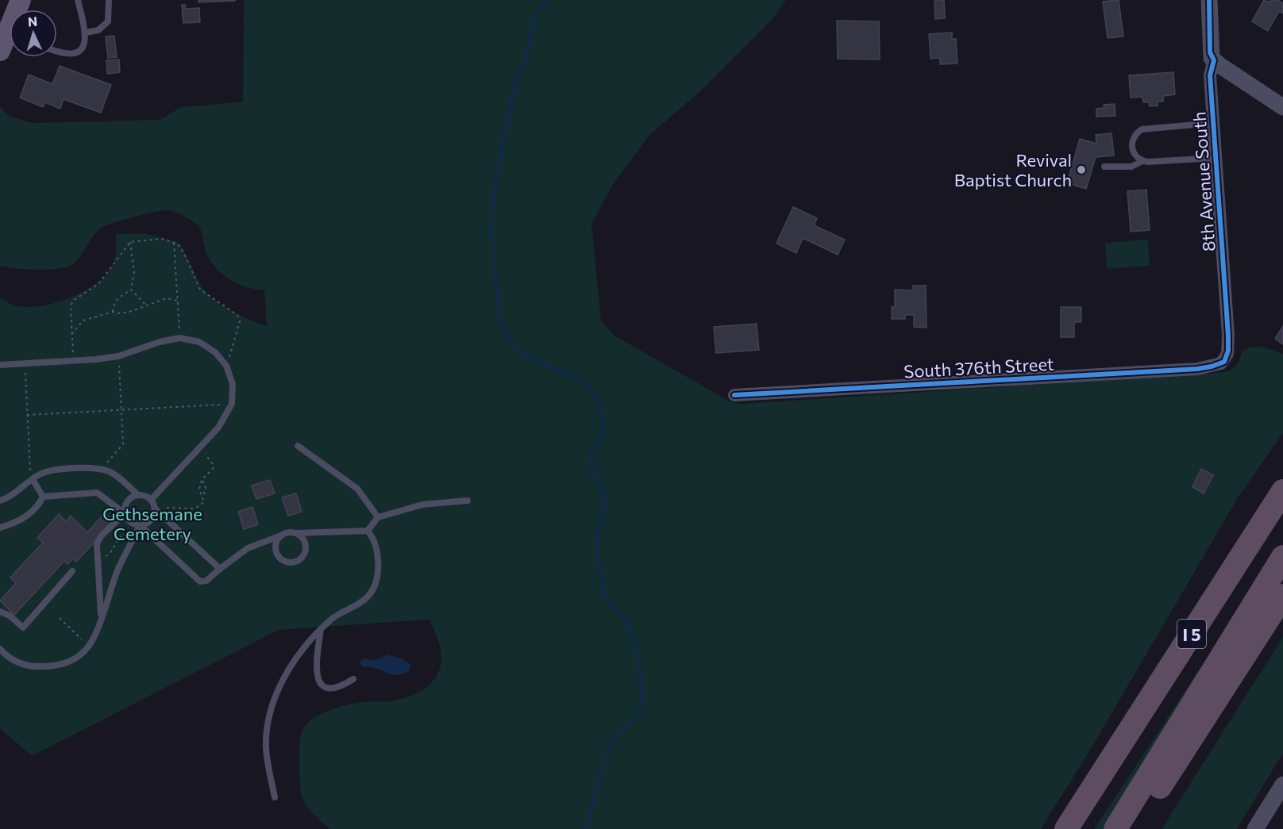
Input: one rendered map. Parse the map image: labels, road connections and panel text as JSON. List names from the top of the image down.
{
  "streets": {
    "highway": ["I 5"],
    "street": ["8th Avenue South", "South 376th Street"]
  },
  "crossings": [
    ["8th Avenue South", "South 376th Street"]
  ],
  "parks": ["Gethsemane Cemetery"],
  "places": ["Revival Baptist Church"],
  "north": "top"
}
